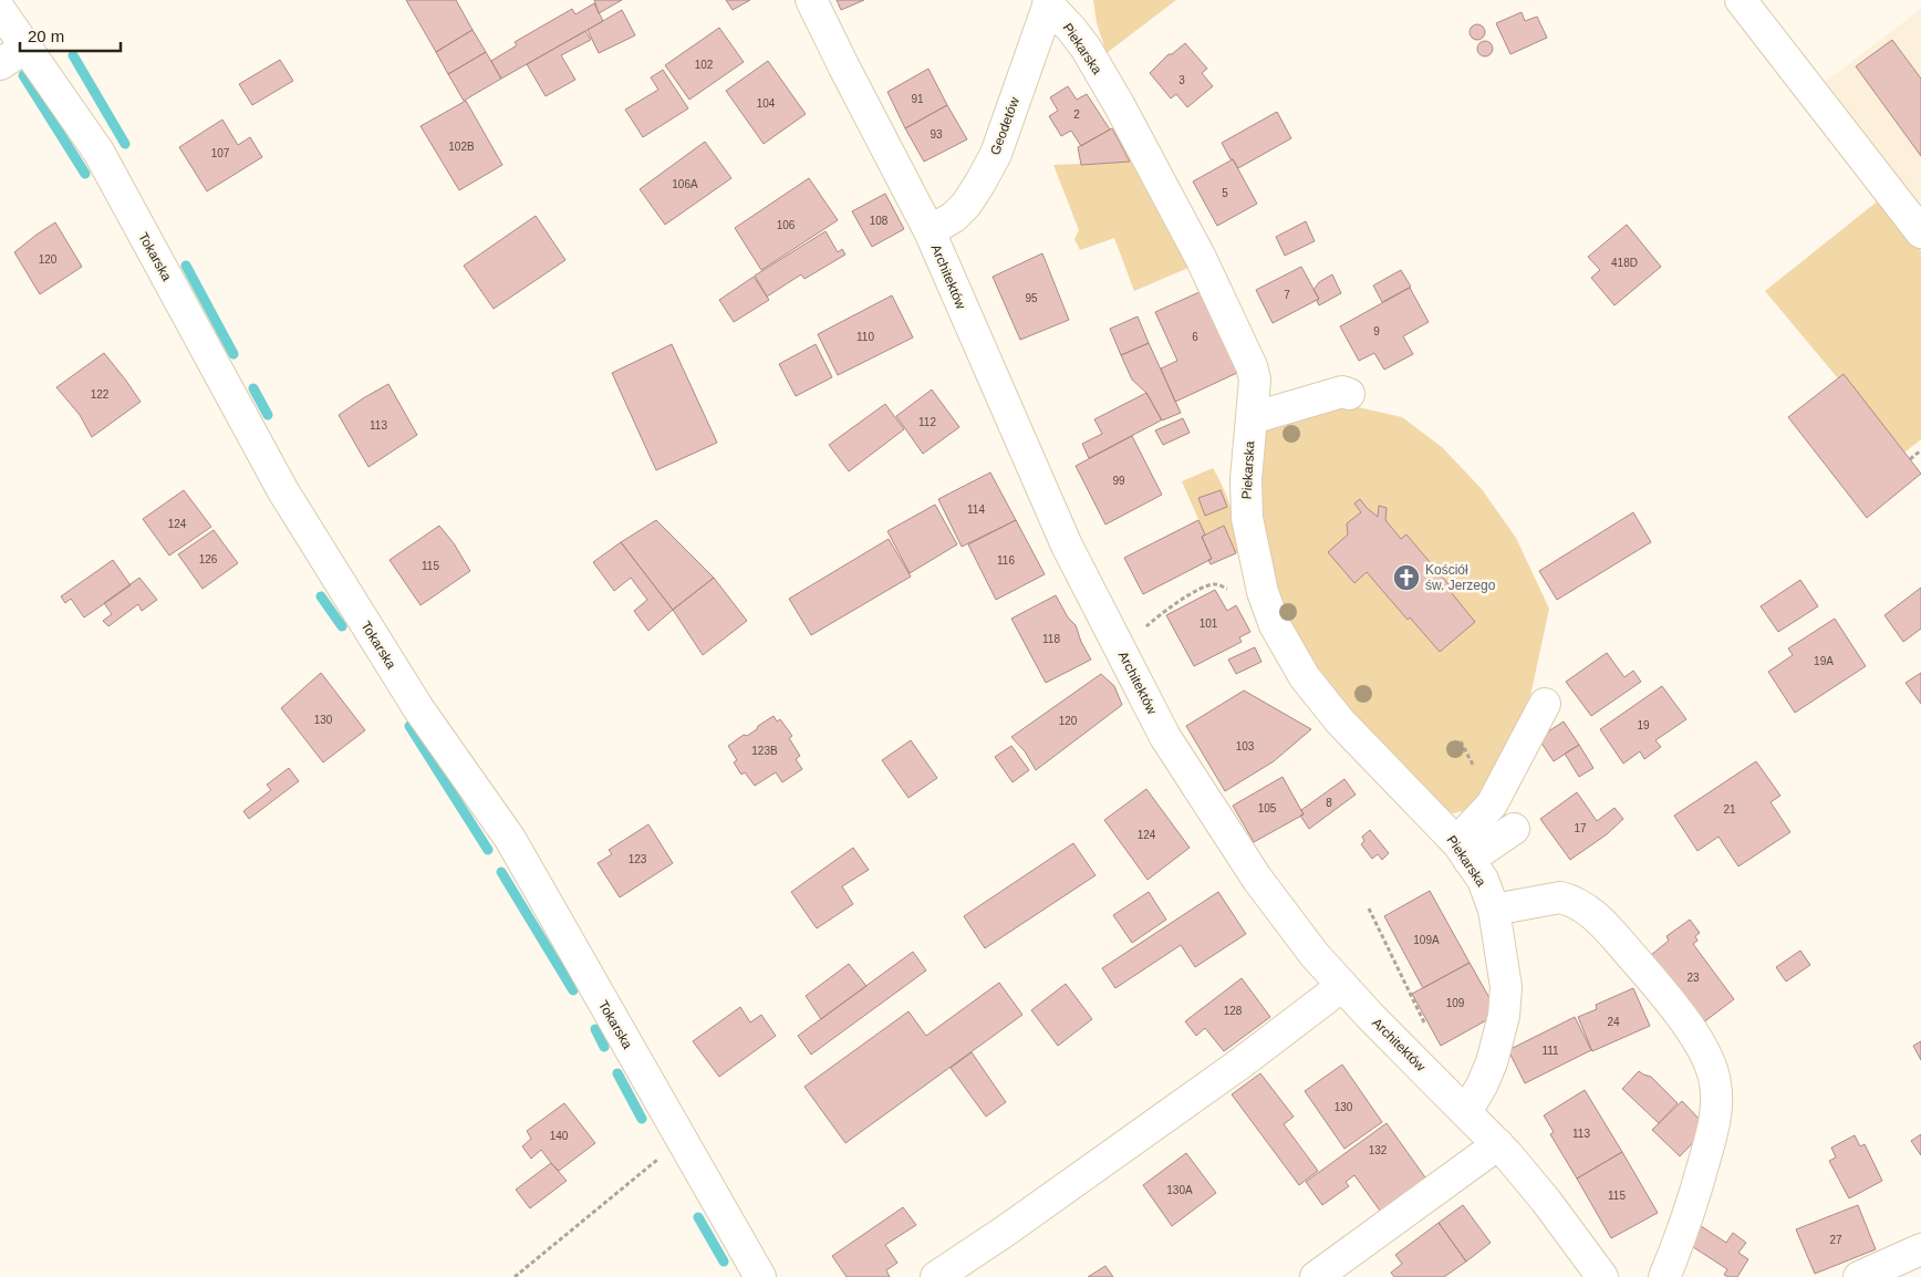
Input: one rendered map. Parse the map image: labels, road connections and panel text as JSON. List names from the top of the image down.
{
  "streets": {
    "street": [
      "Piekarska",
      "Geodetów",
      "Tokarska",
      "Architektów"
    ]
  },
  "crossings": [
    ["Piekarska", "Geodetów"],
    ["Piekarska", "Architektów"],
    ["Geodetów", "Architektów"]
  ],
  "places": {
    "church": ["Kościół św. Jerzego"]
  },
  "house_numbers": [
    "102",
    "3",
    "91",
    "104",
    "2",
    "93",
    "102B",
    "107",
    "106A",
    "5",
    "108",
    "106",
    "120",
    "418D",
    "7",
    "95",
    "9",
    "110",
    "6",
    "122",
    "112",
    "113",
    "99",
    "114",
    "124",
    "126",
    "116",
    "115",
    "101",
    "118",
    "19A",
    "130",
    "120",
    "19",
    "103",
    "123B",
    "8",
    "105",
    "21",
    "17",
    "124",
    "123",
    "109A",
    "23",
    "109",
    "128",
    "24",
    "111",
    "130",
    "113",
    "140",
    "132",
    "130A",
    "115",
    "27"
  ],
  "scale_bar": "20 m"
}
